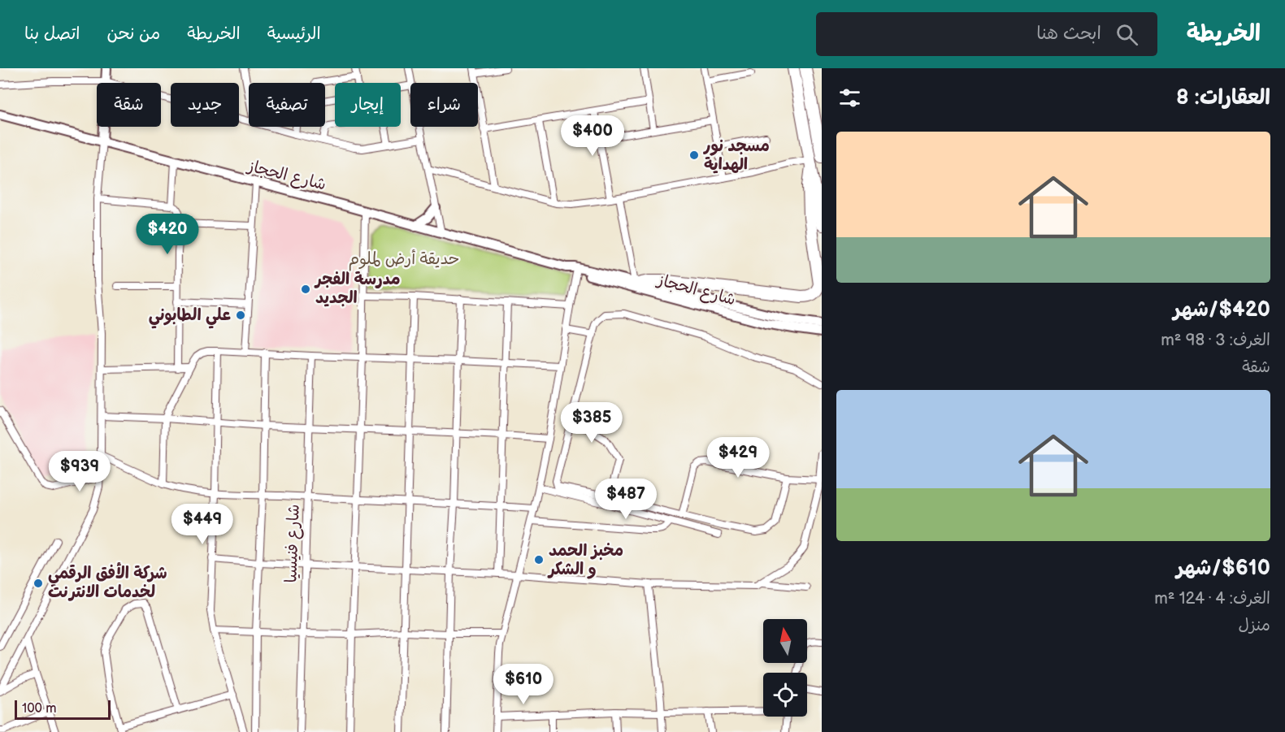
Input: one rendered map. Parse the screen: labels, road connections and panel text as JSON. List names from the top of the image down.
{
  "streets": {
    "main road": ["شارع الحجاز"],
    "street": ["شارع فنيسيا"]
  },
  "parks": ["حديقة أرض لملوم"],
  "places": [
    "مسجد نور الهداية",
    "مدرسة الفجر الجديد",
    "علي الطابوني",
    "مخبز الحمد و الشكر",
    "شركة الأفق الرقمي لخدمات الانترنت"
  ],
  "scale_bar": "100 m",
  "north": "top",
  "page": {
    "header": "الخريطة",
    "search": "ابحث هنا",
    "nav": [
      "الرئيسية",
      "الخريطة",
      "من نحن",
      "اتصل بنا"
    ],
    "heading": "العقارات: 8",
    "chip": [
      "شراء",
      "إيجار",
      "تصفية",
      "جديد",
      "شقة"
    ],
    "price": [
      "$400",
      "$420",
      "$385",
      "$429",
      "$939",
      "$487",
      "$449",
      "$610"
    ],
    "list": [
      {
        "name": "$420/شهر",
        "note": "الغرف: 3 · 98 m² · شقة"
      },
      {
        "name": "$610/شهر",
        "note": "الغرف: 4 · 124 m² · منزل"
      }
    ],
    "scale": "100 m"
  }
}
